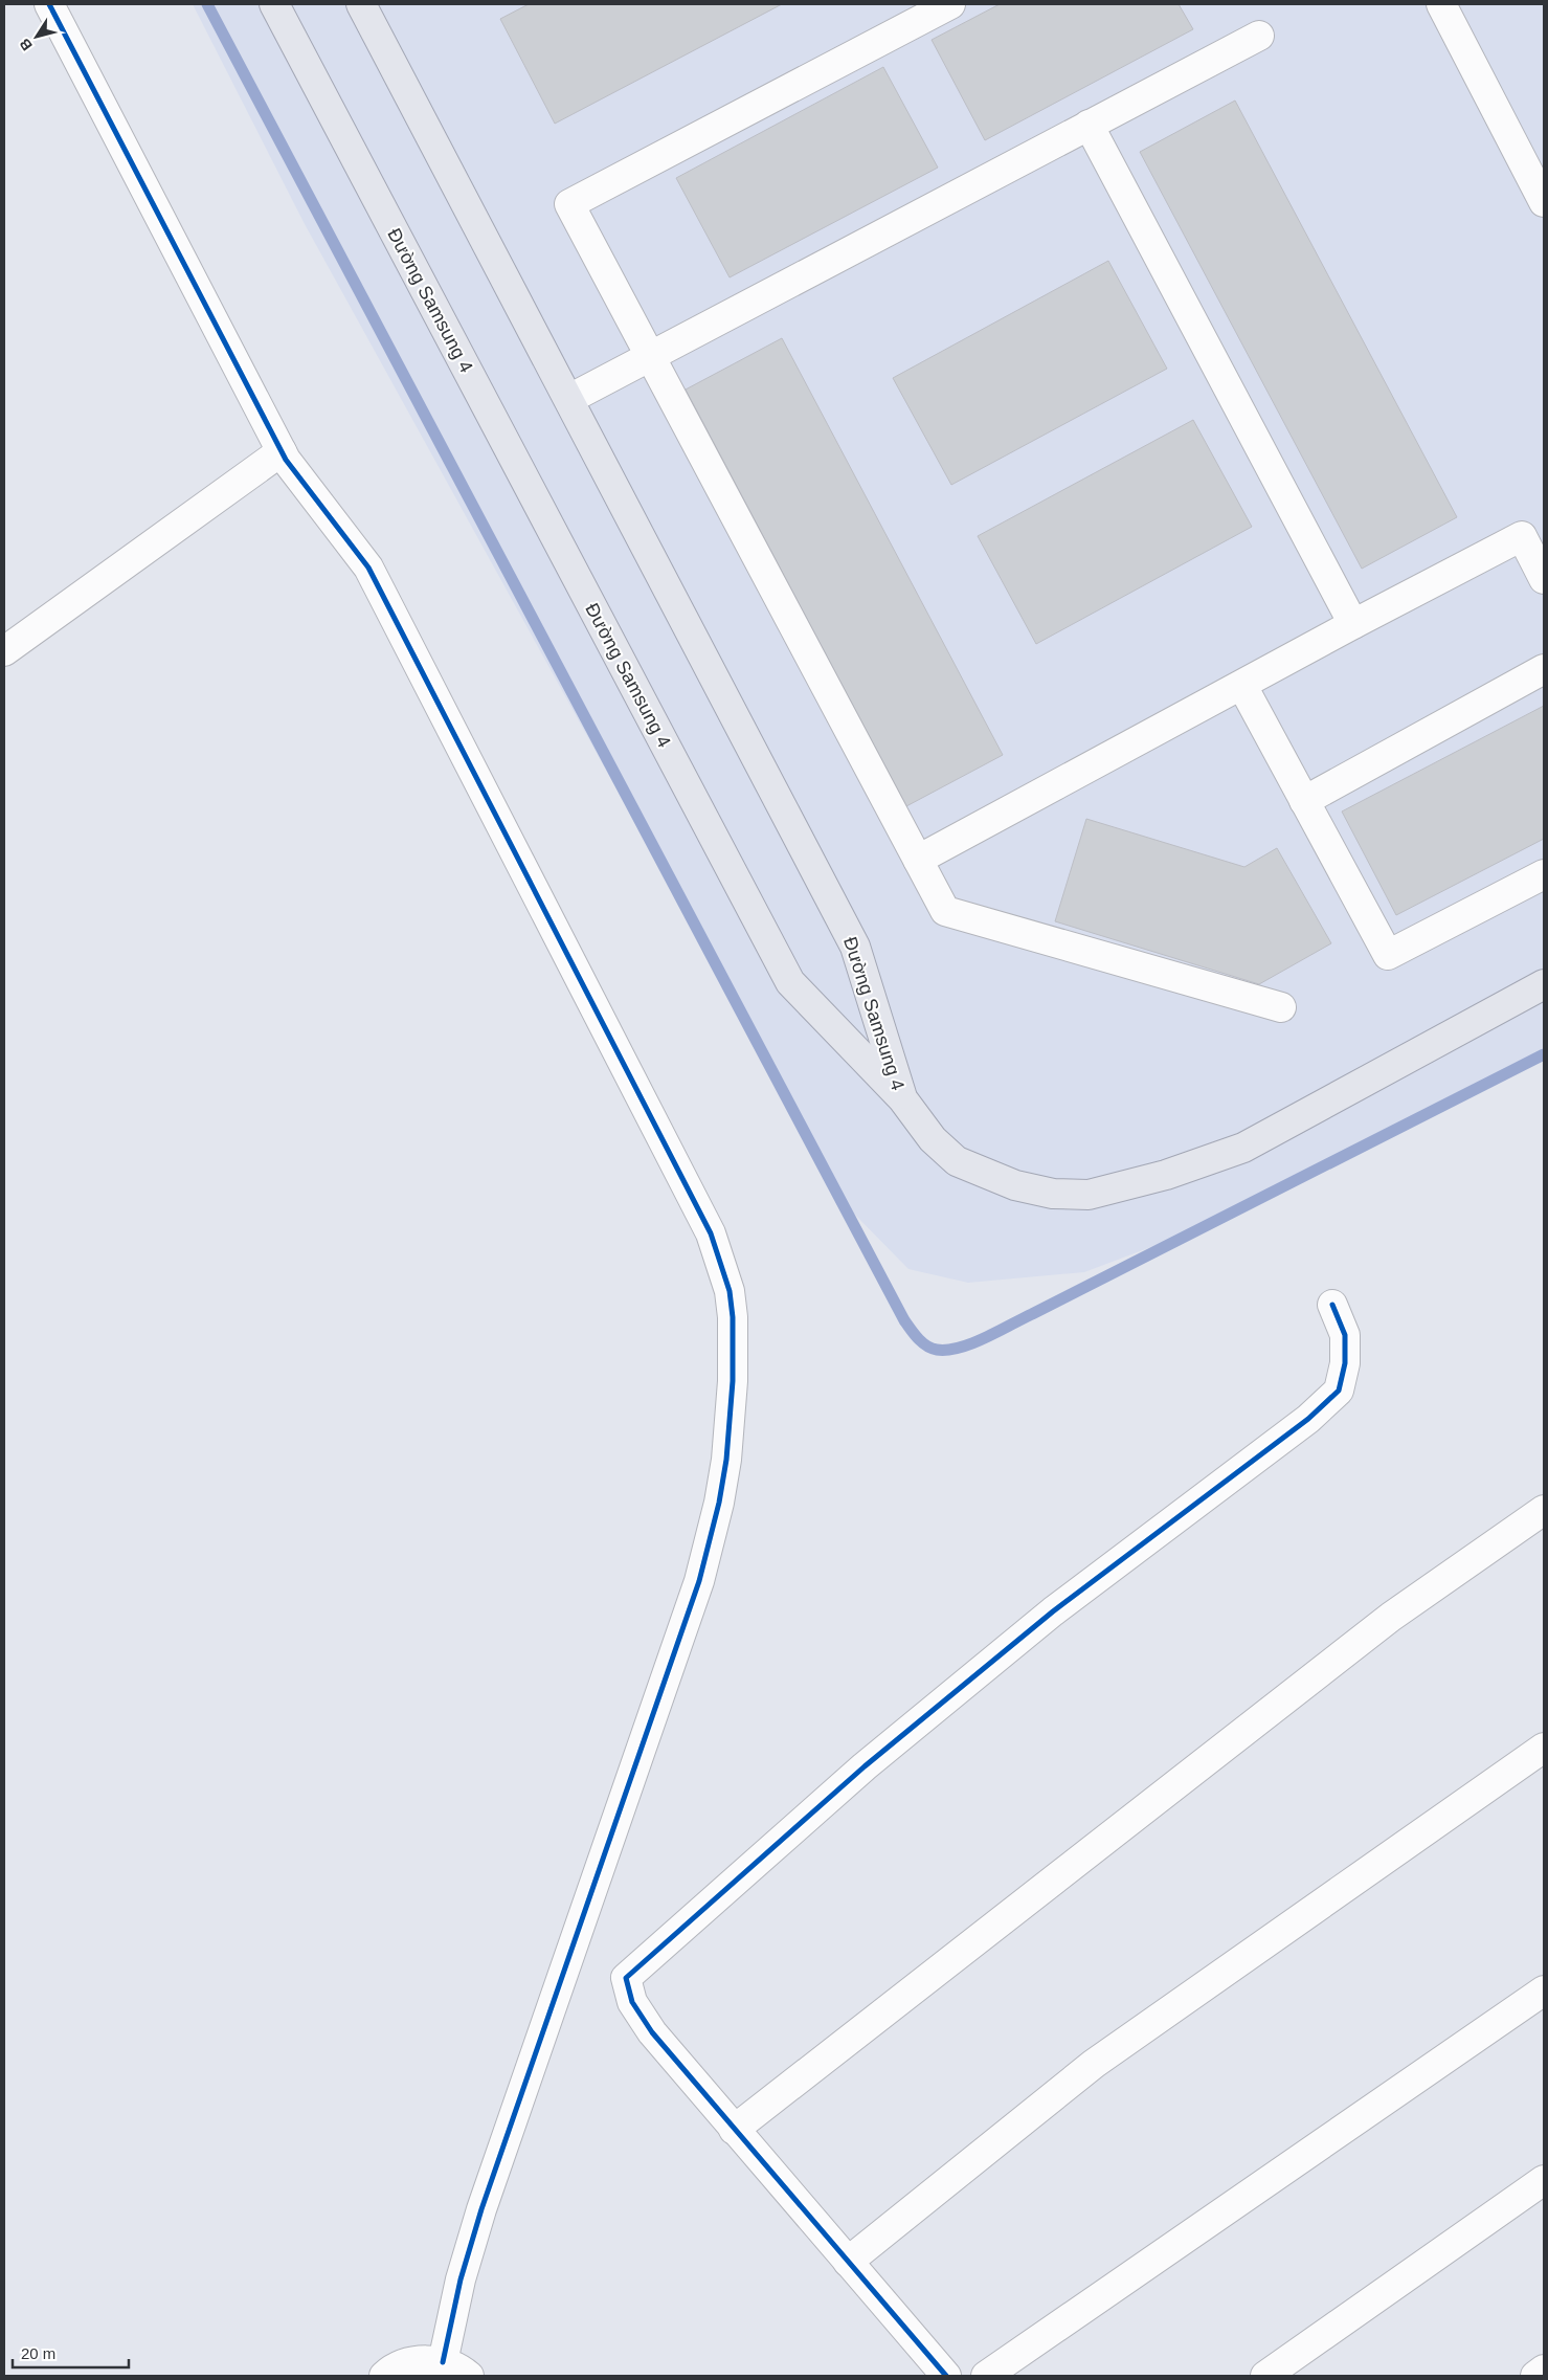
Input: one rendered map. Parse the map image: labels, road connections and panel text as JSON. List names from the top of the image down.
{
  "streets": {
    "main road": ["Đường Samsung 4"]
  },
  "scale_bar": "20 m",
  "north": "bottom left"
}
